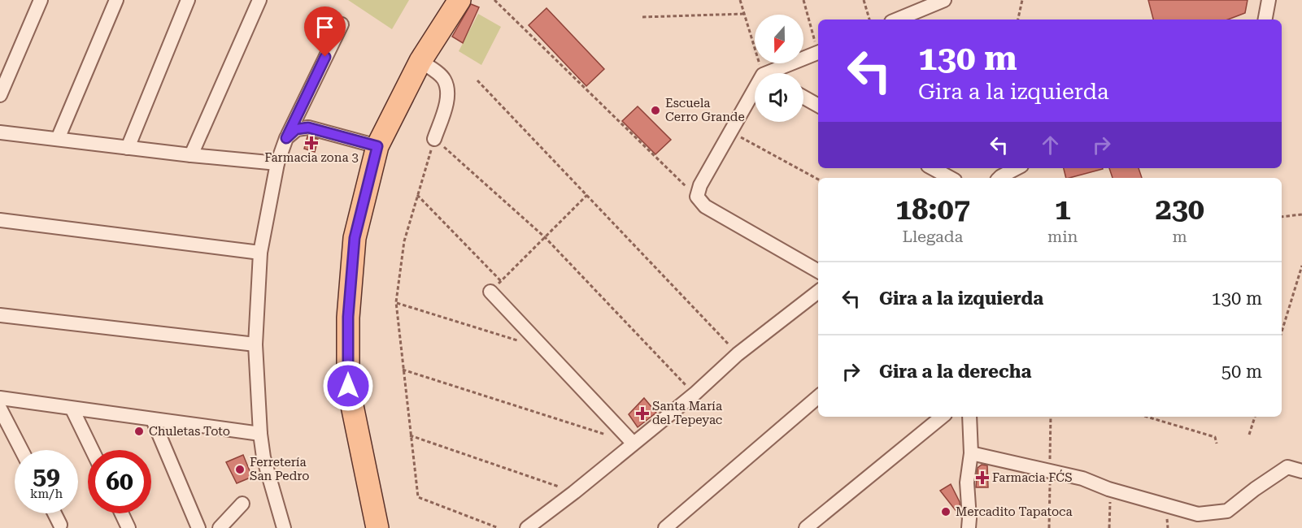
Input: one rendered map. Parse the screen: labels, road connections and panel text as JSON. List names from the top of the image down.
{
  "places": {
    "other": [
      "Escuela Cerro Grande",
      "Chuletas Toto",
      "Ferretería San Pedro",
      "Mercadito Tapatoca"
    ],
    "health": ["Farmacia zona 3", "Santa María del Tepeyac", "Farmacia FC´S"]
  },
  "north": "bottom",
  "page": {
    "turn": ["130 m", "Gira a la izquierda"],
    "eta": [
      "18:07",
      "Llegada",
      "1",
      "min",
      "230",
      "m"
    ],
    "list": [
      {
        "name": "Gira a la izquierda",
        "value": "130 m"
      },
      {
        "name": "Gira a la derecha",
        "value": "50 m"
      }
    ],
    "speed": "59 km/h",
    "limit": "60"
  }
}
